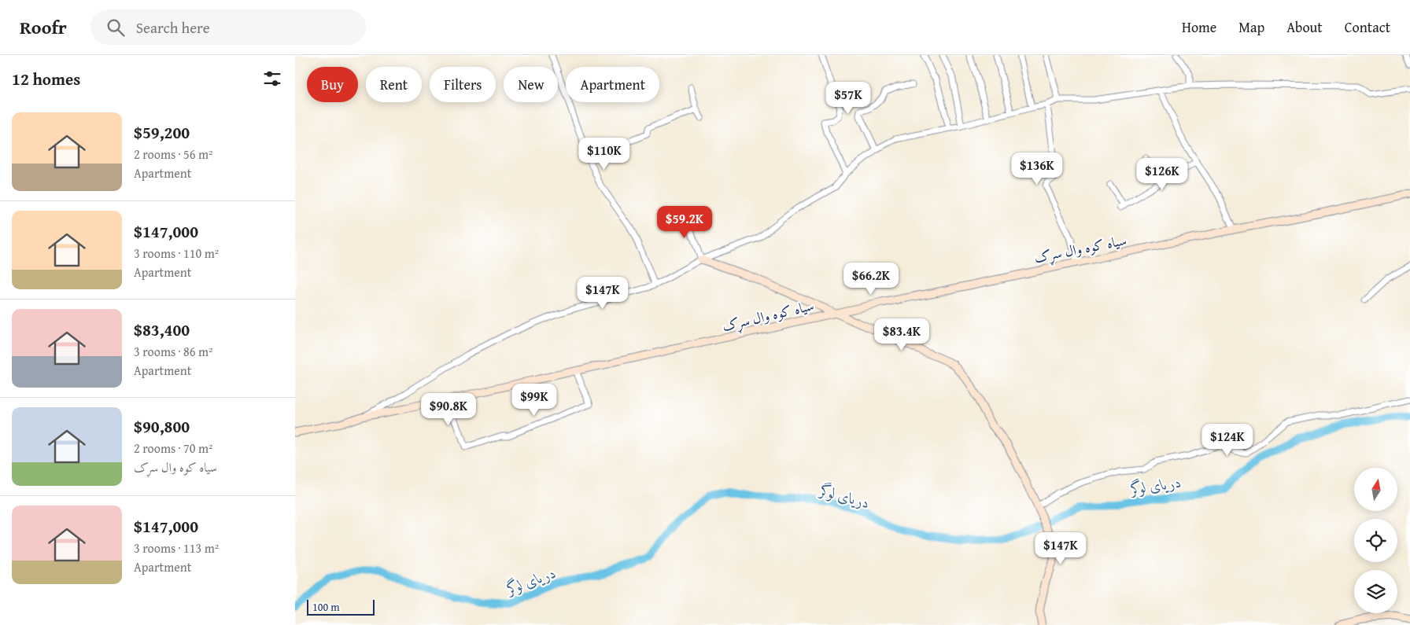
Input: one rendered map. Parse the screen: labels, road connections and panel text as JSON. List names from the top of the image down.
{
  "streets": {
    "street": ["سیاه کوه وال سړک"]
  },
  "water": ["دریای لوگر"],
  "scale_bar": "100 m",
  "north": "top",
  "page": {
    "header": "Roofr",
    "search": "Search here",
    "nav": [
      "Home",
      "Map",
      "About",
      "Contact"
    ],
    "heading": "12 homes",
    "chip": [
      "Buy",
      "Rent",
      "Filters",
      "New",
      "Apartment"
    ],
    "price": [
      "$57K",
      "$110K",
      "$136K",
      "$126K",
      "$59.2K",
      "$66.2K",
      "$147K",
      "$83.4K",
      "$99K",
      "$90.8K",
      "$124K",
      "$147K"
    ],
    "list": [
      {
        "name": "$59,200",
        "note": "2 rooms · 56 m² · Apartment"
      },
      {
        "name": "$147,000",
        "note": "3 rooms · 110 m² · Apartment"
      },
      {
        "name": "$83,400",
        "note": "3 rooms · 86 m² · Apartment"
      },
      {
        "name": "$90,800",
        "note": "2 rooms · 70 m² · سیاه کوه وال سړک"
      },
      {
        "name": "$147,000",
        "note": "3 rooms · 113 m² · Apartment"
      }
    ],
    "scale": "100 m"
  }
}
